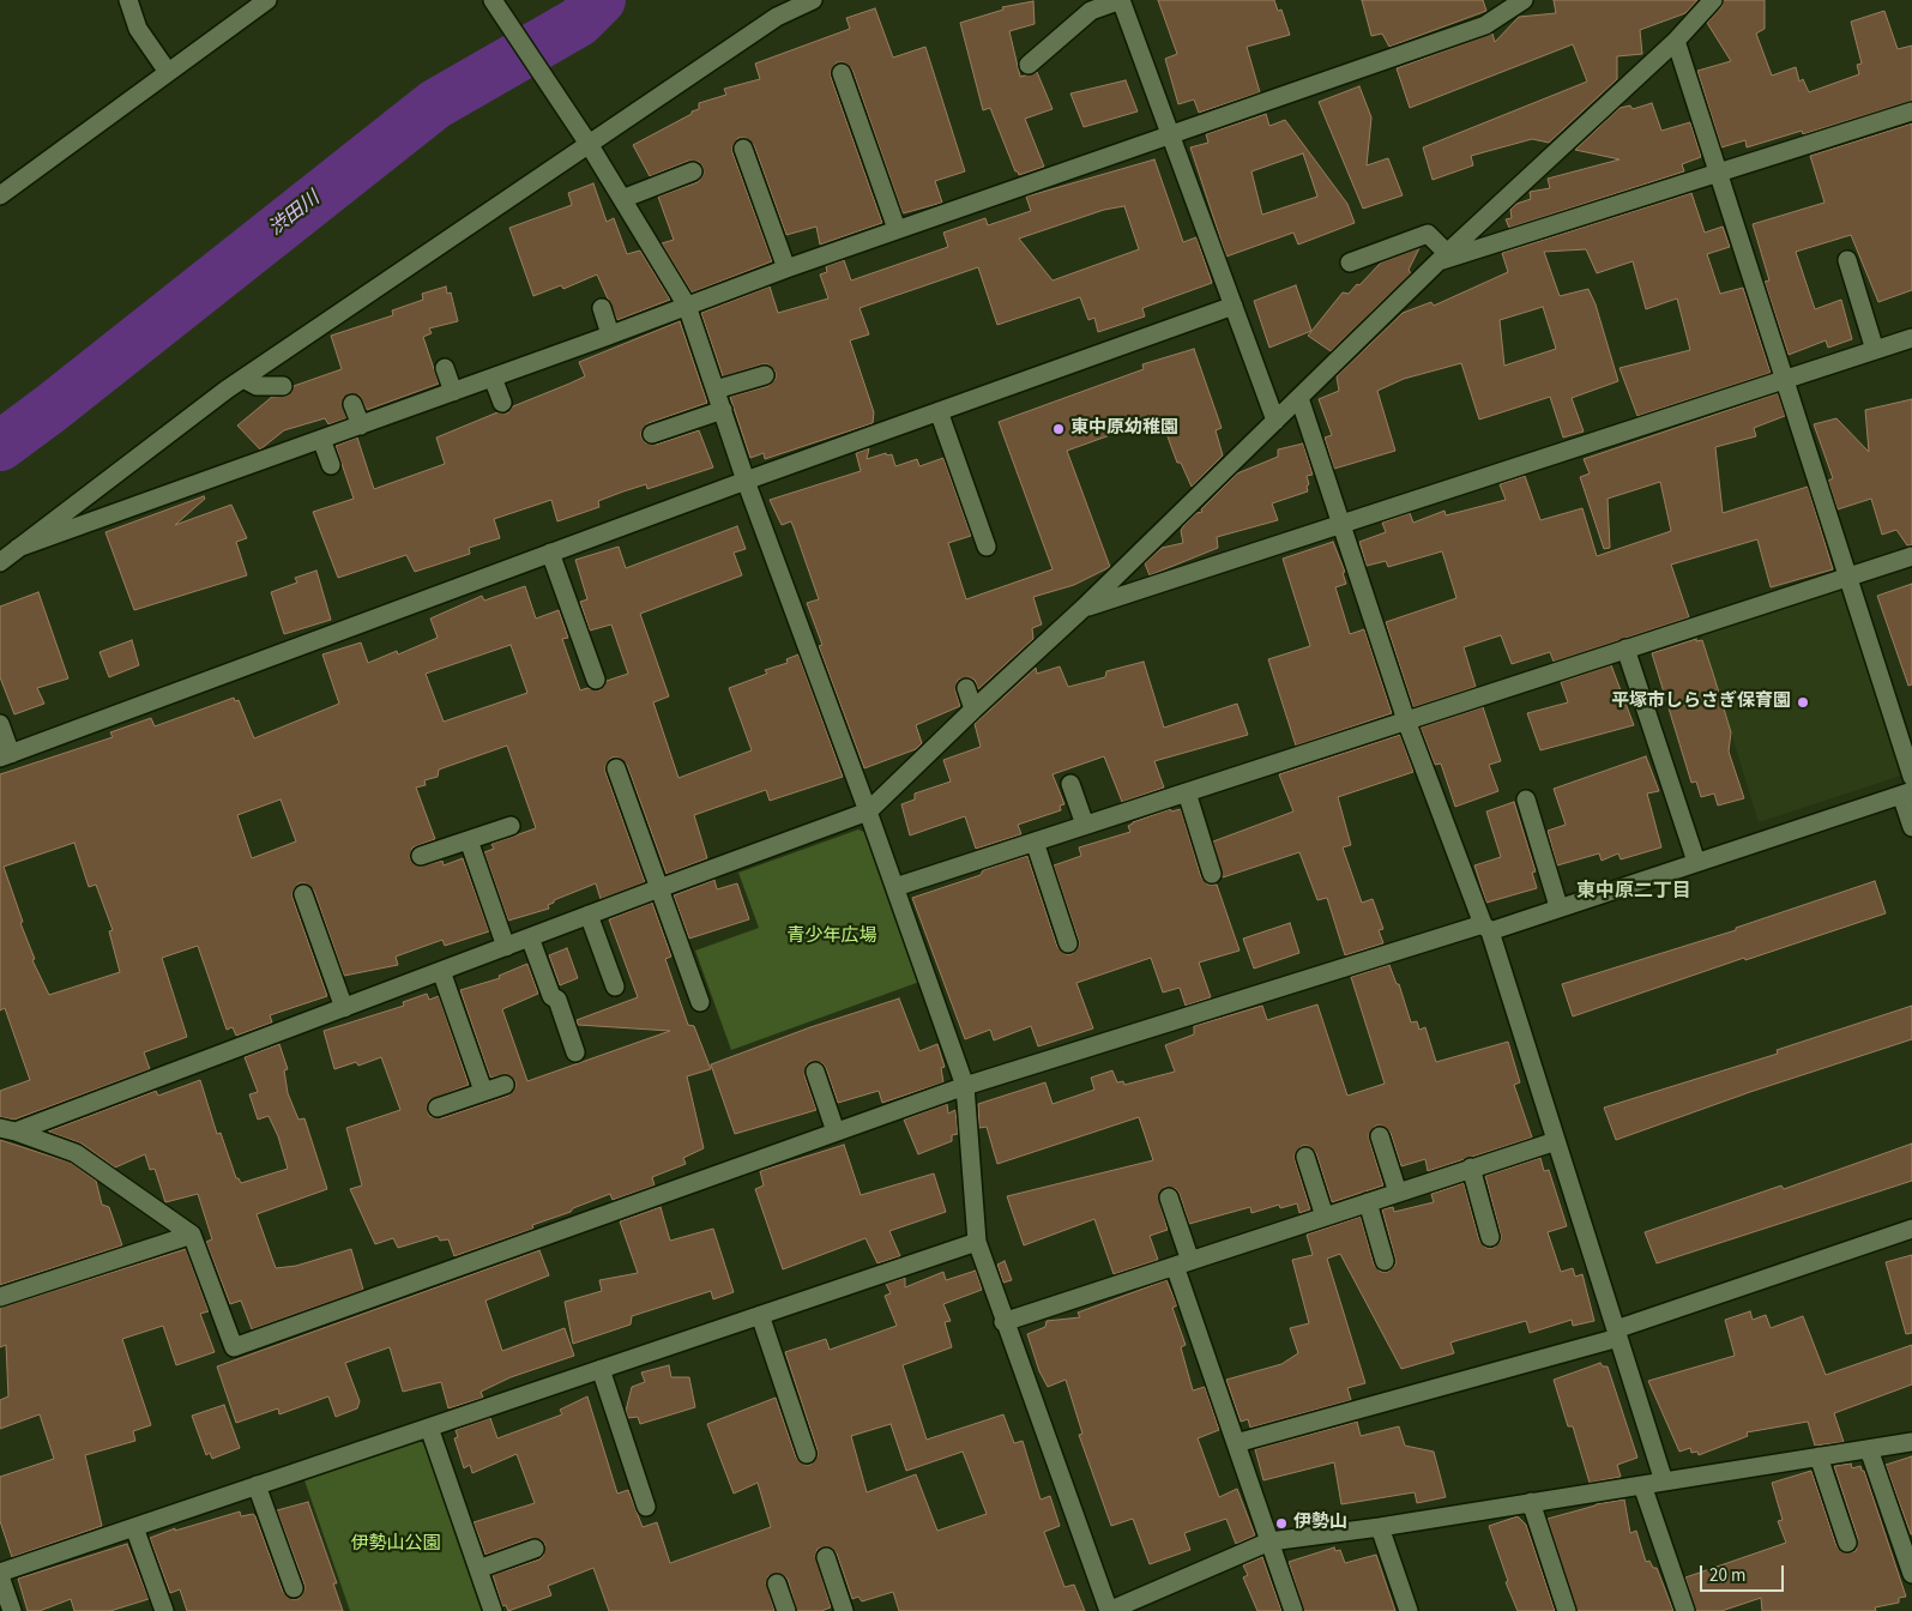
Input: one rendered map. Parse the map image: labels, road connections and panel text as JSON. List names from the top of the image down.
{
  "districts": ["東中原二丁目"],
  "water": ["渋田川"],
  "parks": ["青少年広場", "伊勢山公園"],
  "places": ["東中原幼稚園", "平塚市しらさぎ保育園", "伊勢山"],
  "scale_bar": "20 m"
}
